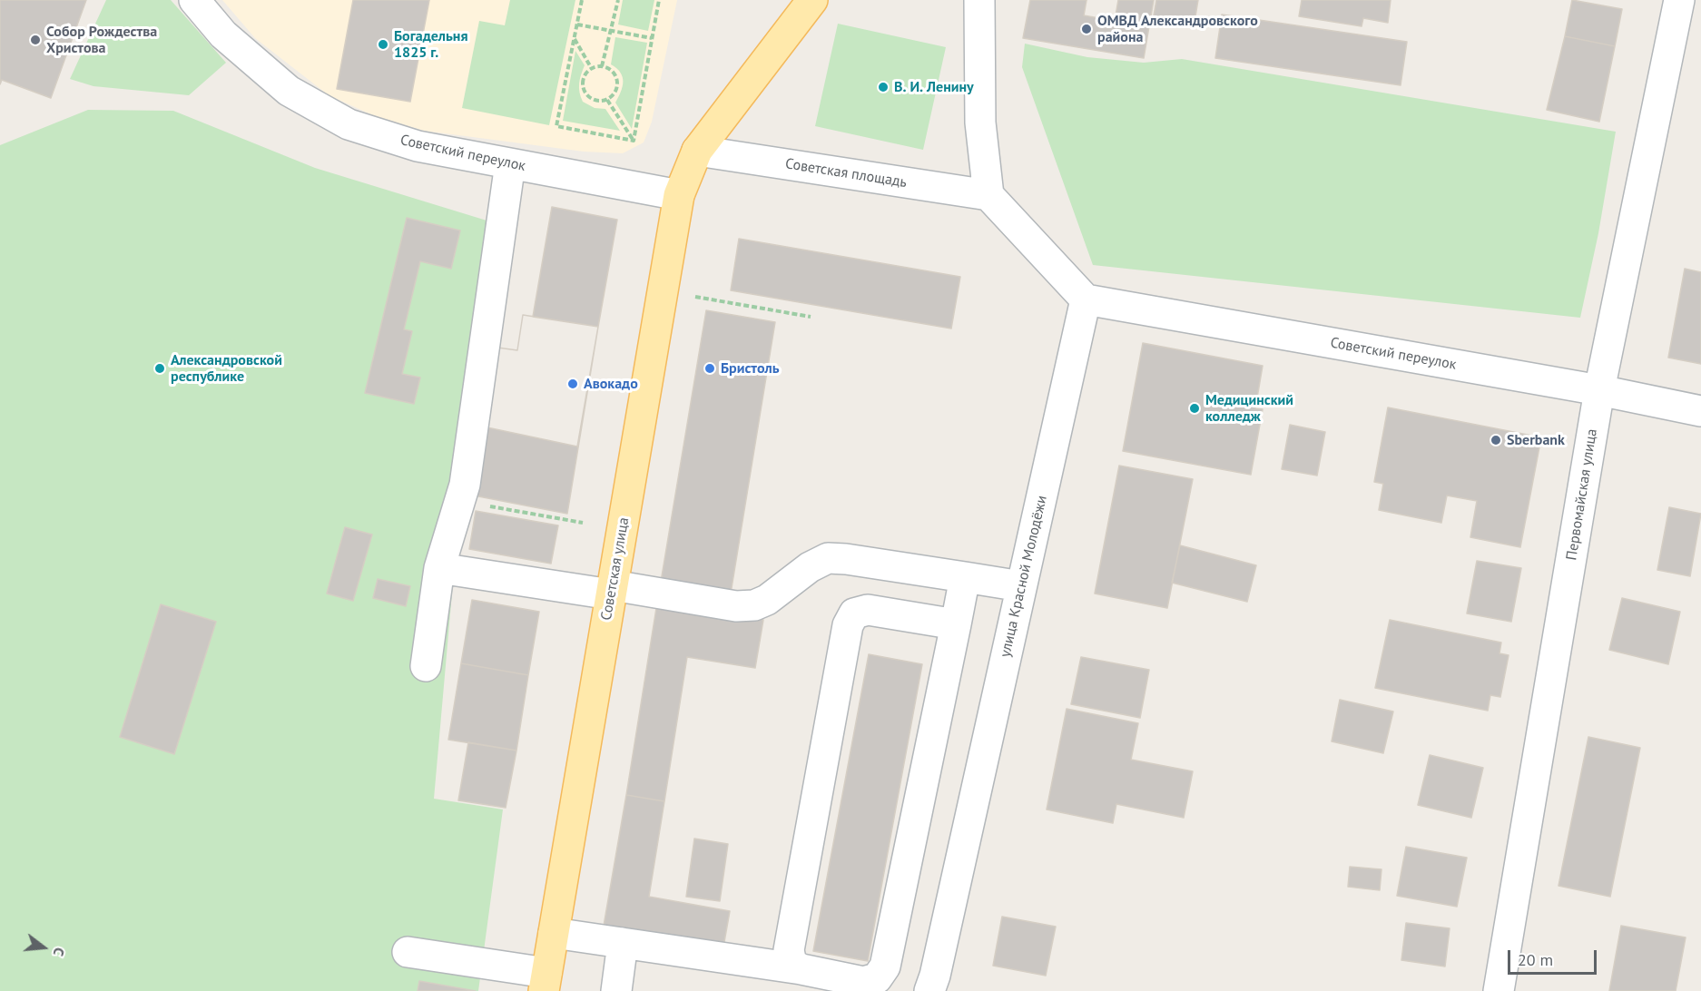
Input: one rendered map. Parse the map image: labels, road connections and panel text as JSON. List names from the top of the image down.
{
  "streets": {
    "main road": ["Советская улица"],
    "street": [
      "Советский переулок",
      "Советская площадь",
      "Первомайская улица",
      "улица Красной Молодёжи"
    ]
  },
  "crossings": [
    ["Советский переулок", "Первомайская улица"],
    ["Советский переулок", "Советская улица"],
    ["Советский переулок", "улица Красной Молодёжи"],
    ["Советская площадь", "Советская улица"]
  ],
  "places": [
    "ОМВД Александровского района",
    "Собор Рождества Христова",
    "Богадельня 1825 г.",
    "В. И. Ленину",
    "Александровской республике",
    "Бристоль",
    "Авокадо",
    "Медицинский колледж",
    "Sberbank"
  ],
  "scale_bar": "20 m",
  "north": "right"
}
